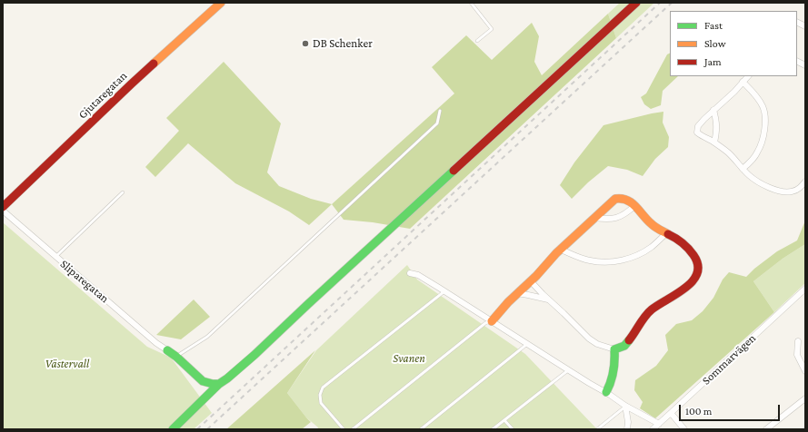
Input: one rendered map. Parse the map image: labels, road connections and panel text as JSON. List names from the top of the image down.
{
  "streets": {
    "street": ["Gjutaregatan", "Sliparegatan", "Sommarvägen"]
  },
  "parks": ["Svanen", "Västervall"],
  "places": ["DB Schenker"],
  "legend": ["Fast", "Slow", "Jam"],
  "scale_bar": "100 m"
}
